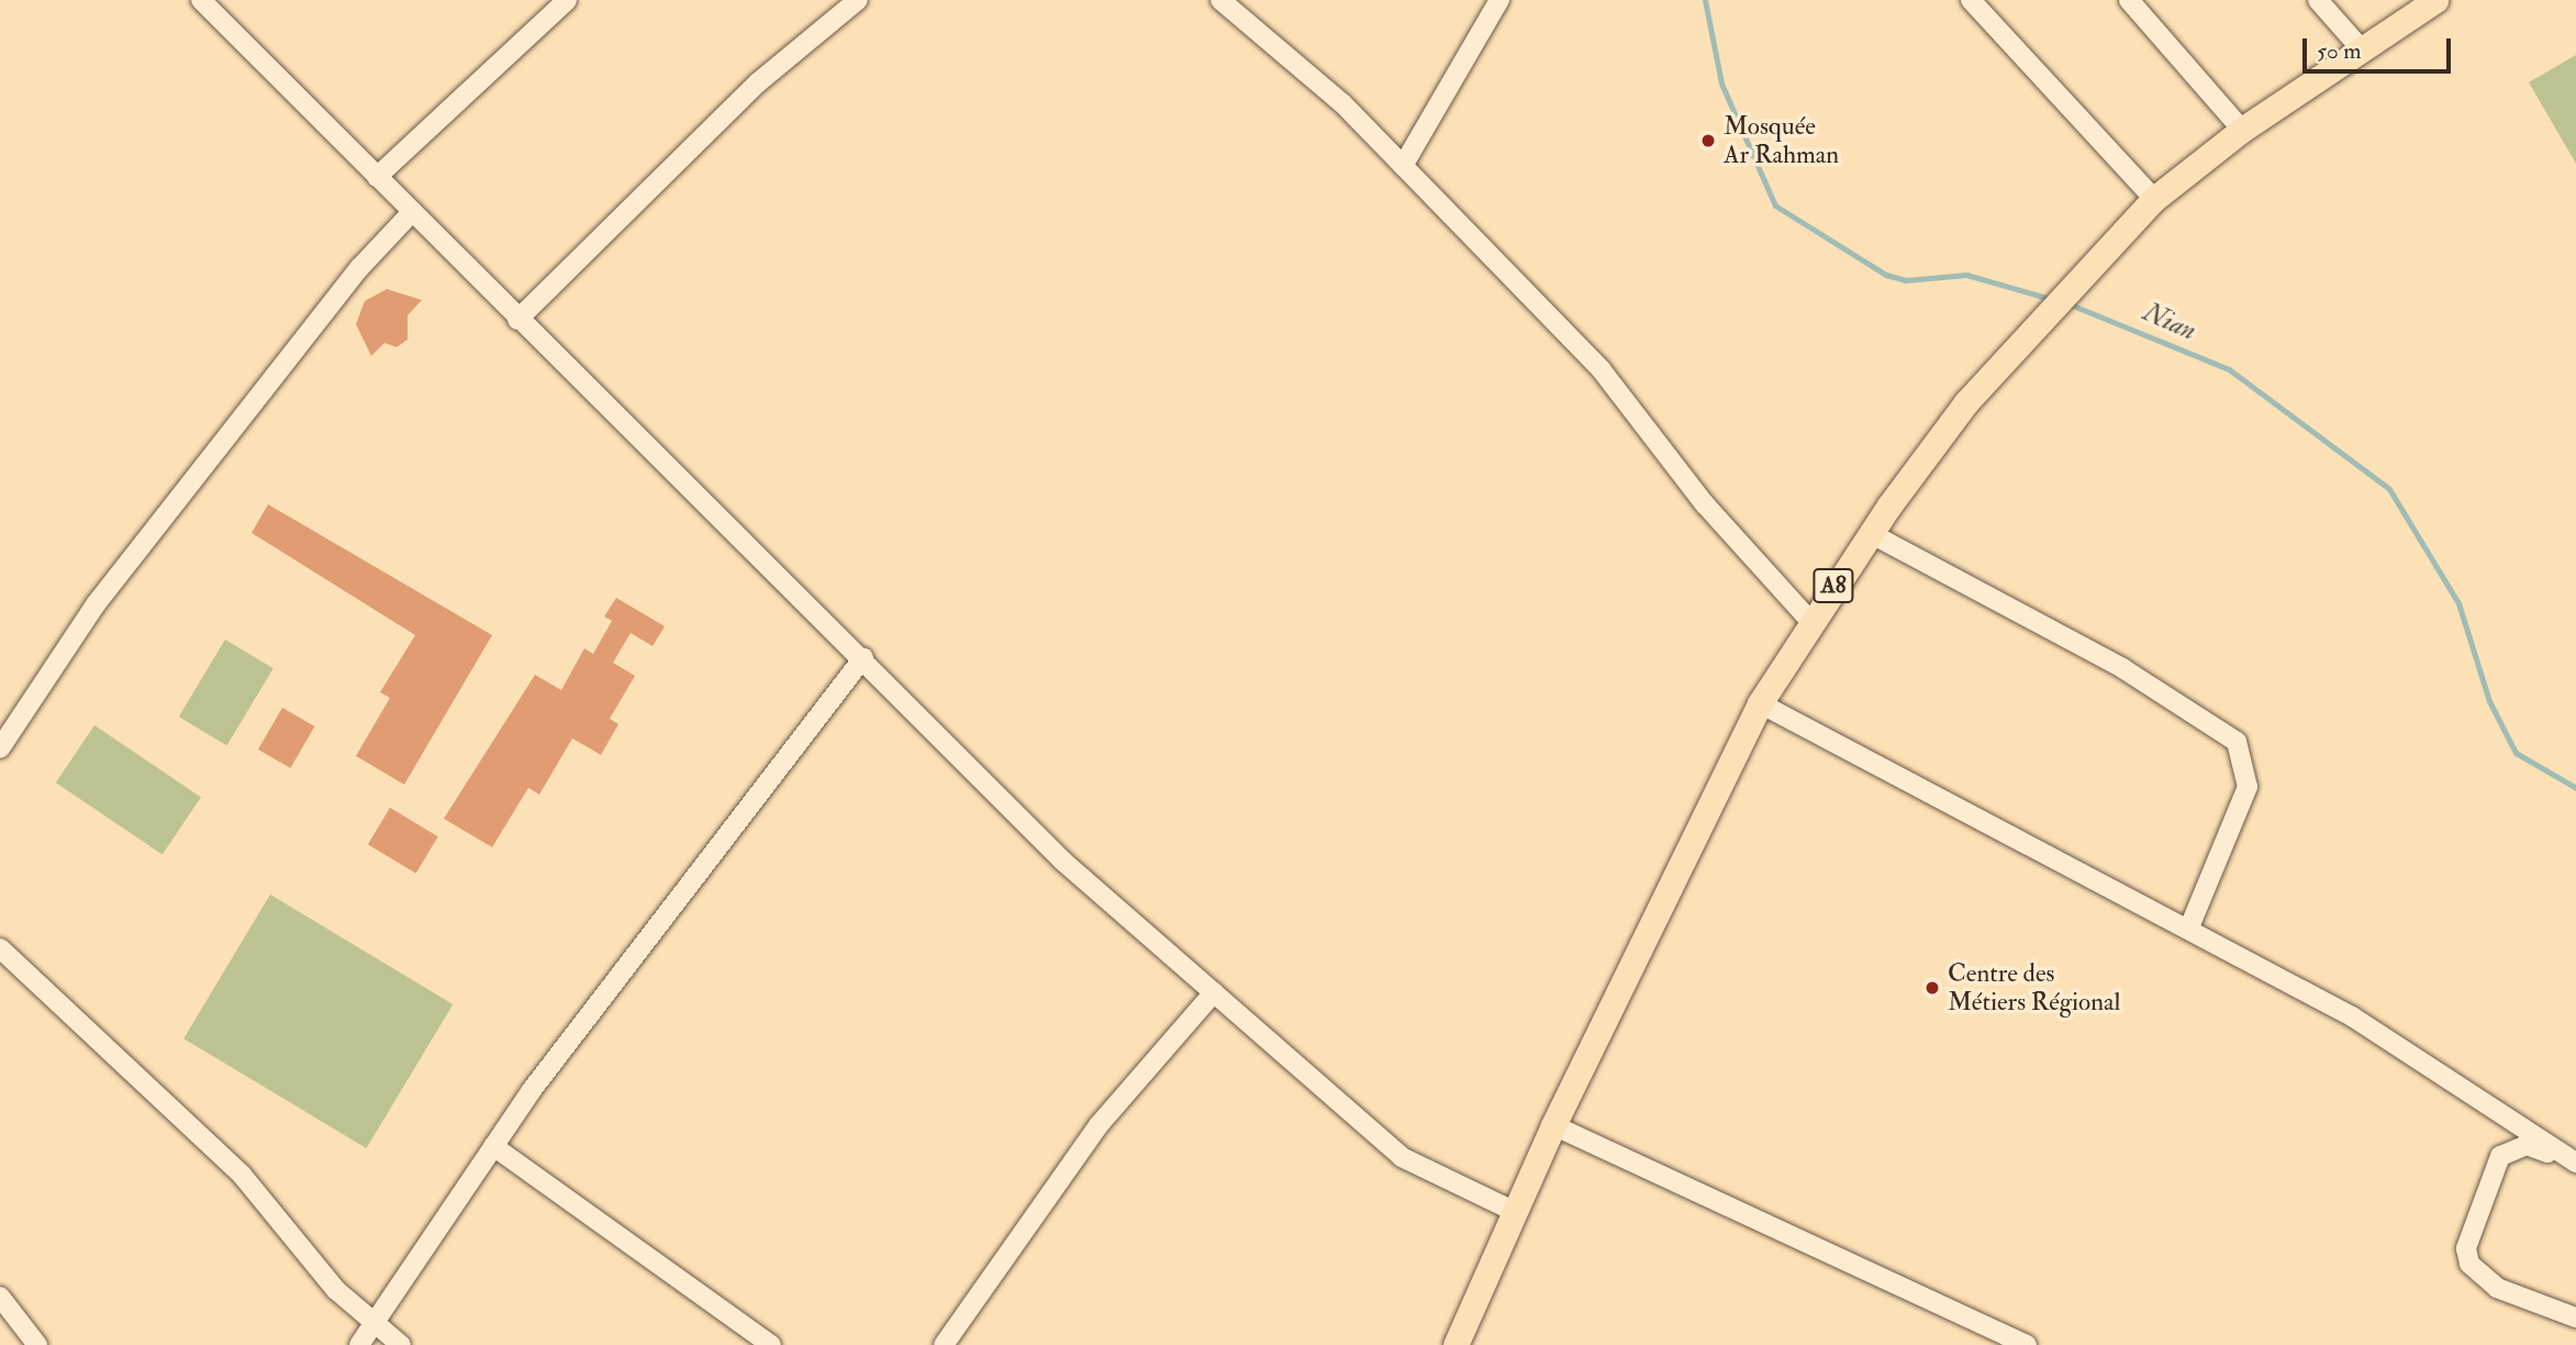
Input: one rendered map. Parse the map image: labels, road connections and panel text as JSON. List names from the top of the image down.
{
  "streets": {
    "main road": ["A8"]
  },
  "water": ["Nian"],
  "places": ["Mosquée Ar Rahman", "Centre des Métiers Régional"],
  "scale_bar": "50 m"
}
